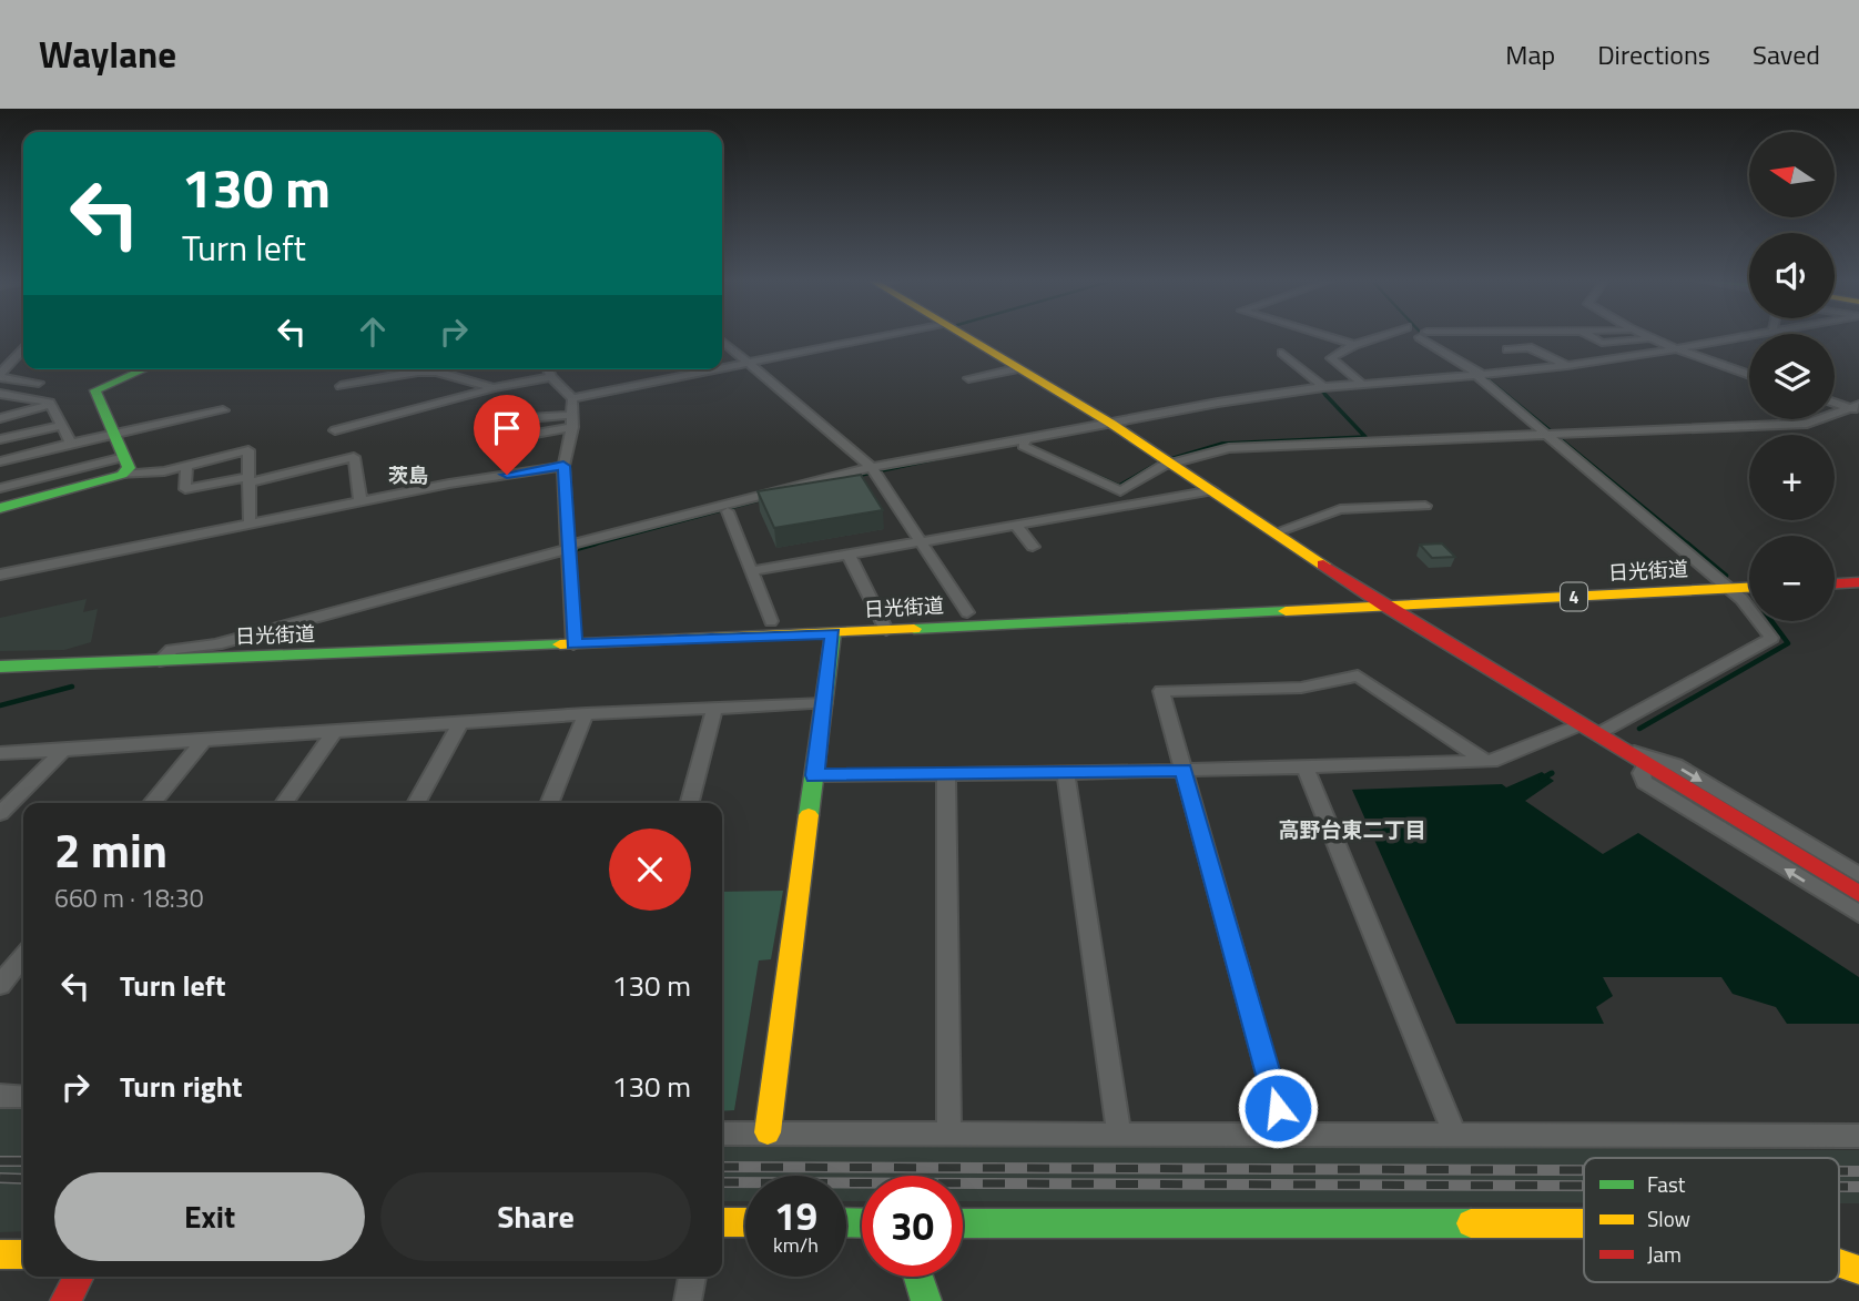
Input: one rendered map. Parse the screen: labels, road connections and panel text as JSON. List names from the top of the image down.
{
  "streets": {
    "main road": ["日光街道", "4"]
  },
  "districts": ["茨島", "高野台東二丁目"],
  "legend": ["Fast", "Slow", "Jam"],
  "north": "left",
  "page": {
    "header": "Waylane",
    "nav": ["Map", "Directions", "Saved"],
    "map_buttons": ["+", "−"],
    "turn": ["130 m", "Turn left"],
    "heading": ["2 min", "660 m · 18:30"],
    "list": [
      {
        "name": "Turn left",
        "value": "130 m"
      },
      {
        "name": "Turn right",
        "value": "130 m"
      }
    ],
    "buttons": ["Exit", "Share"],
    "speed": "19 km/h",
    "limit": "30"
  }
}
